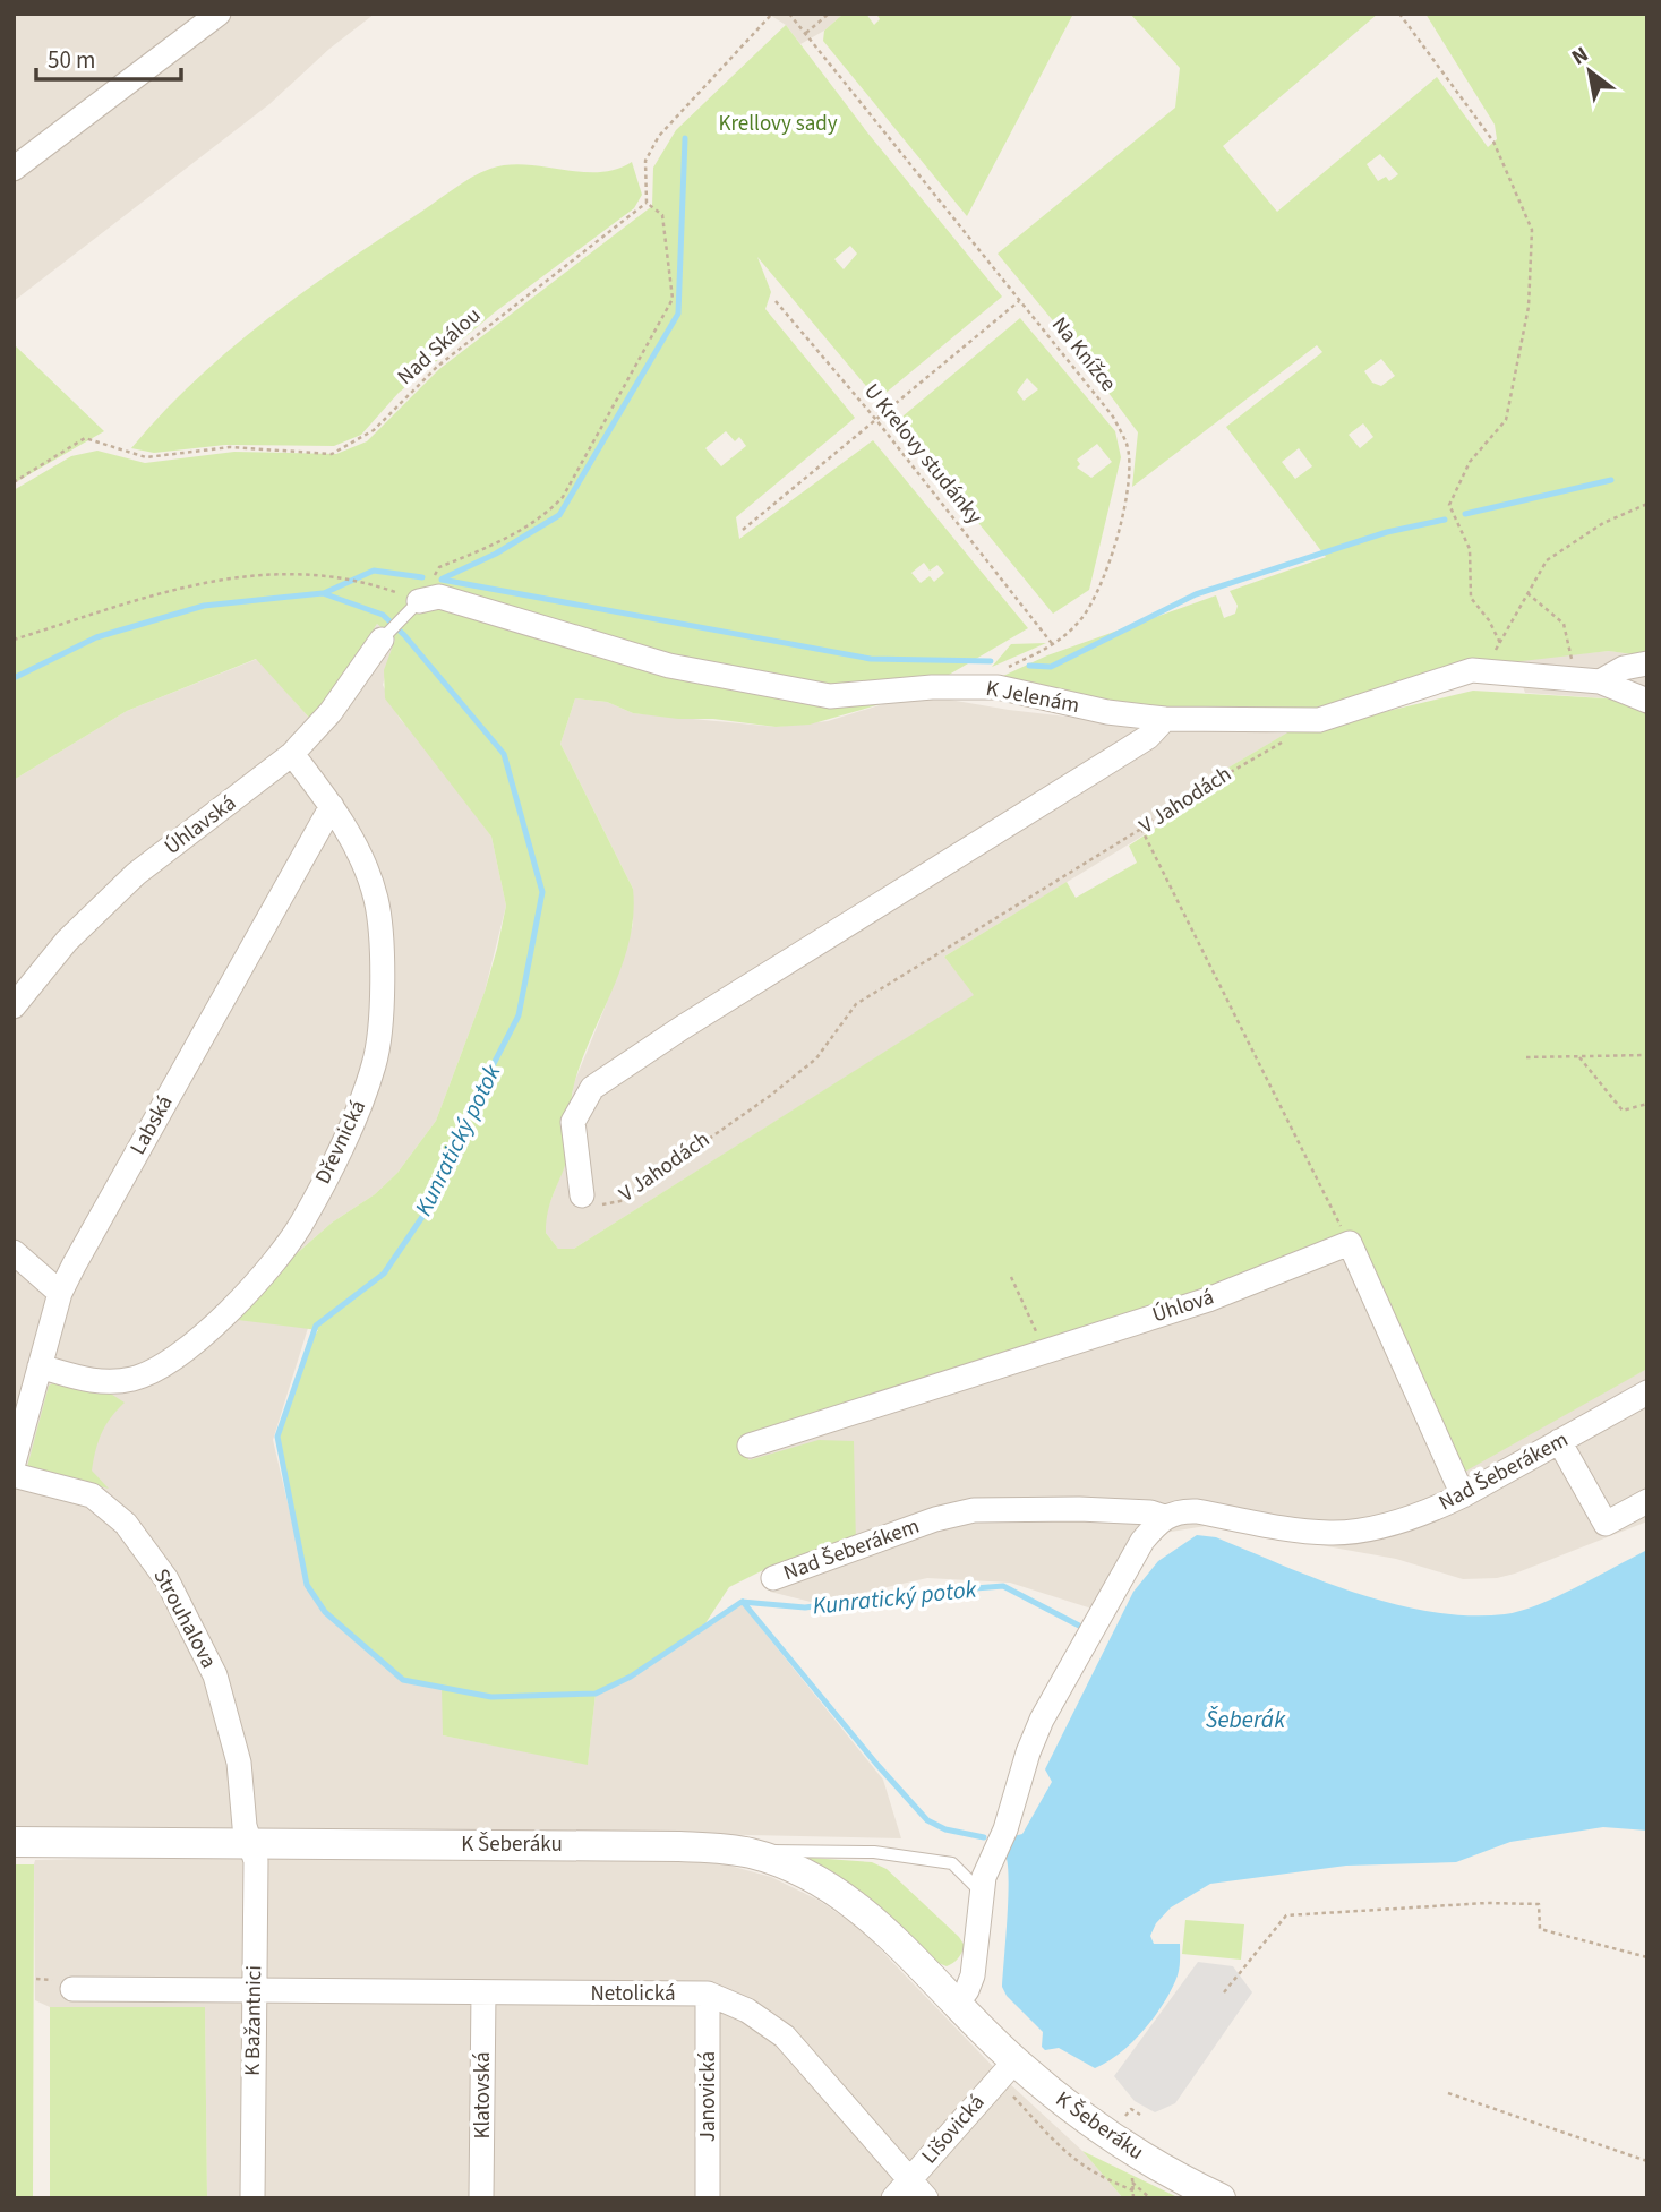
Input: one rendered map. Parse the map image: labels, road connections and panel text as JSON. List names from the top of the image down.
{
  "streets": {
    "street": [
      "K Jelenám",
      "Úhlavská",
      "Labská",
      "Dřevnická",
      "Úhlová",
      "Nad Šeberákem",
      "Strouhalova",
      "K Šeberáku",
      "Netolická",
      "K Bažantnici",
      "Klatovská",
      "Janovická",
      "Lišovická"
    ],
    "path": [
      "Nad Skálou",
      "Na Knížce",
      "U Krelovy studánky",
      "V Jahodách"
    ]
  },
  "crossings": [
    ["Na Knížce", "U Krelovy studánky"],
    ["K Jelenám", "V Jahodách"],
    ["Úhlavská", "Dřevnická"],
    ["Labská", "Dřevnická"],
    ["Strouhalova", "K Šeberáku"],
    ["Strouhalova", "K Bažantnici"],
    ["K Šeberáku", "K Bažantnici"],
    ["K Šeberáku", "Lišovická"],
    ["Netolická", "K Bažantnici"],
    ["Netolická", "Klatovská"],
    ["Netolická", "Janovická"],
    ["Netolická", "Lišovická"]
  ],
  "water": ["Kunratický potok", "Šeberák"],
  "parks": ["Krellovy sady"],
  "scale_bar": "50 m",
  "north": "top left"
}
